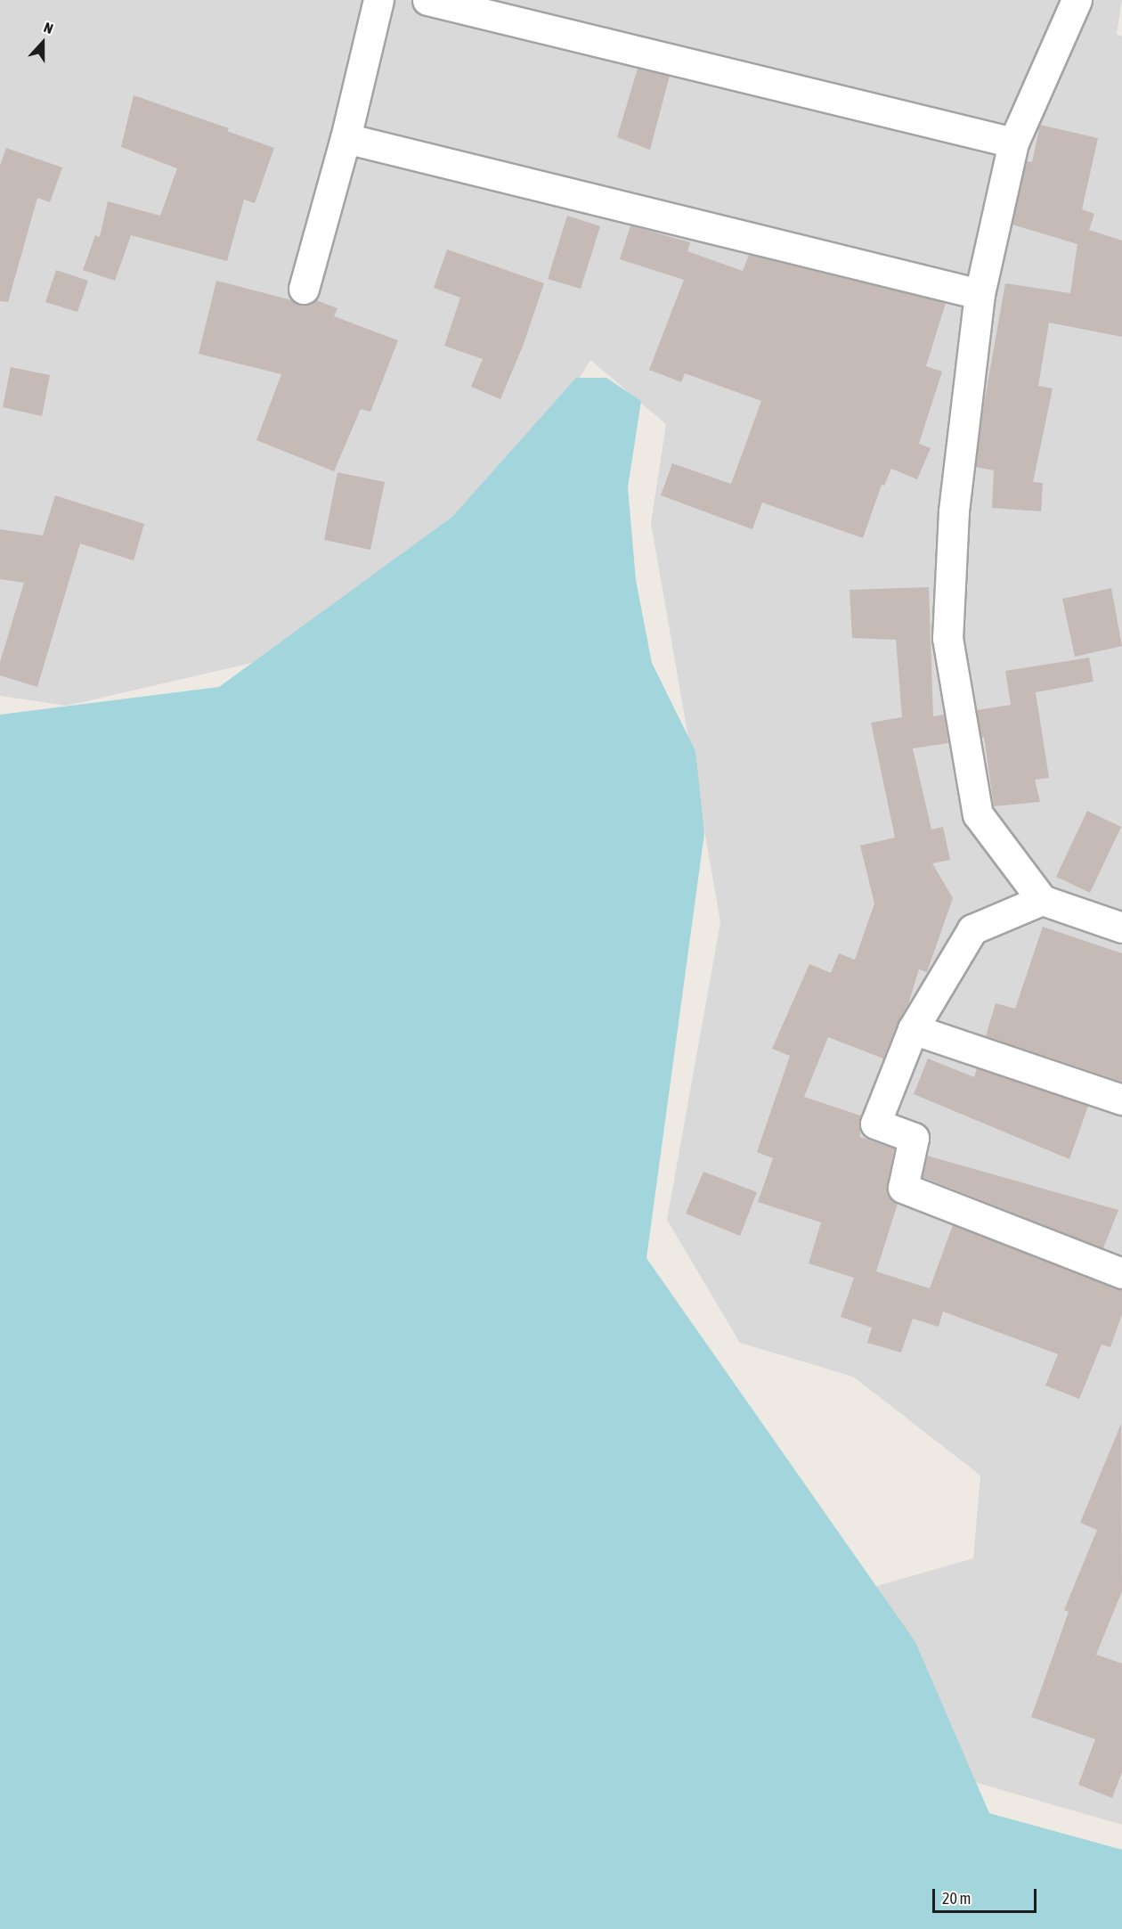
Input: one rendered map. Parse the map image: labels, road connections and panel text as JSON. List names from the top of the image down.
{
  "scale_bar": "20 m",
  "north": "top"
}
